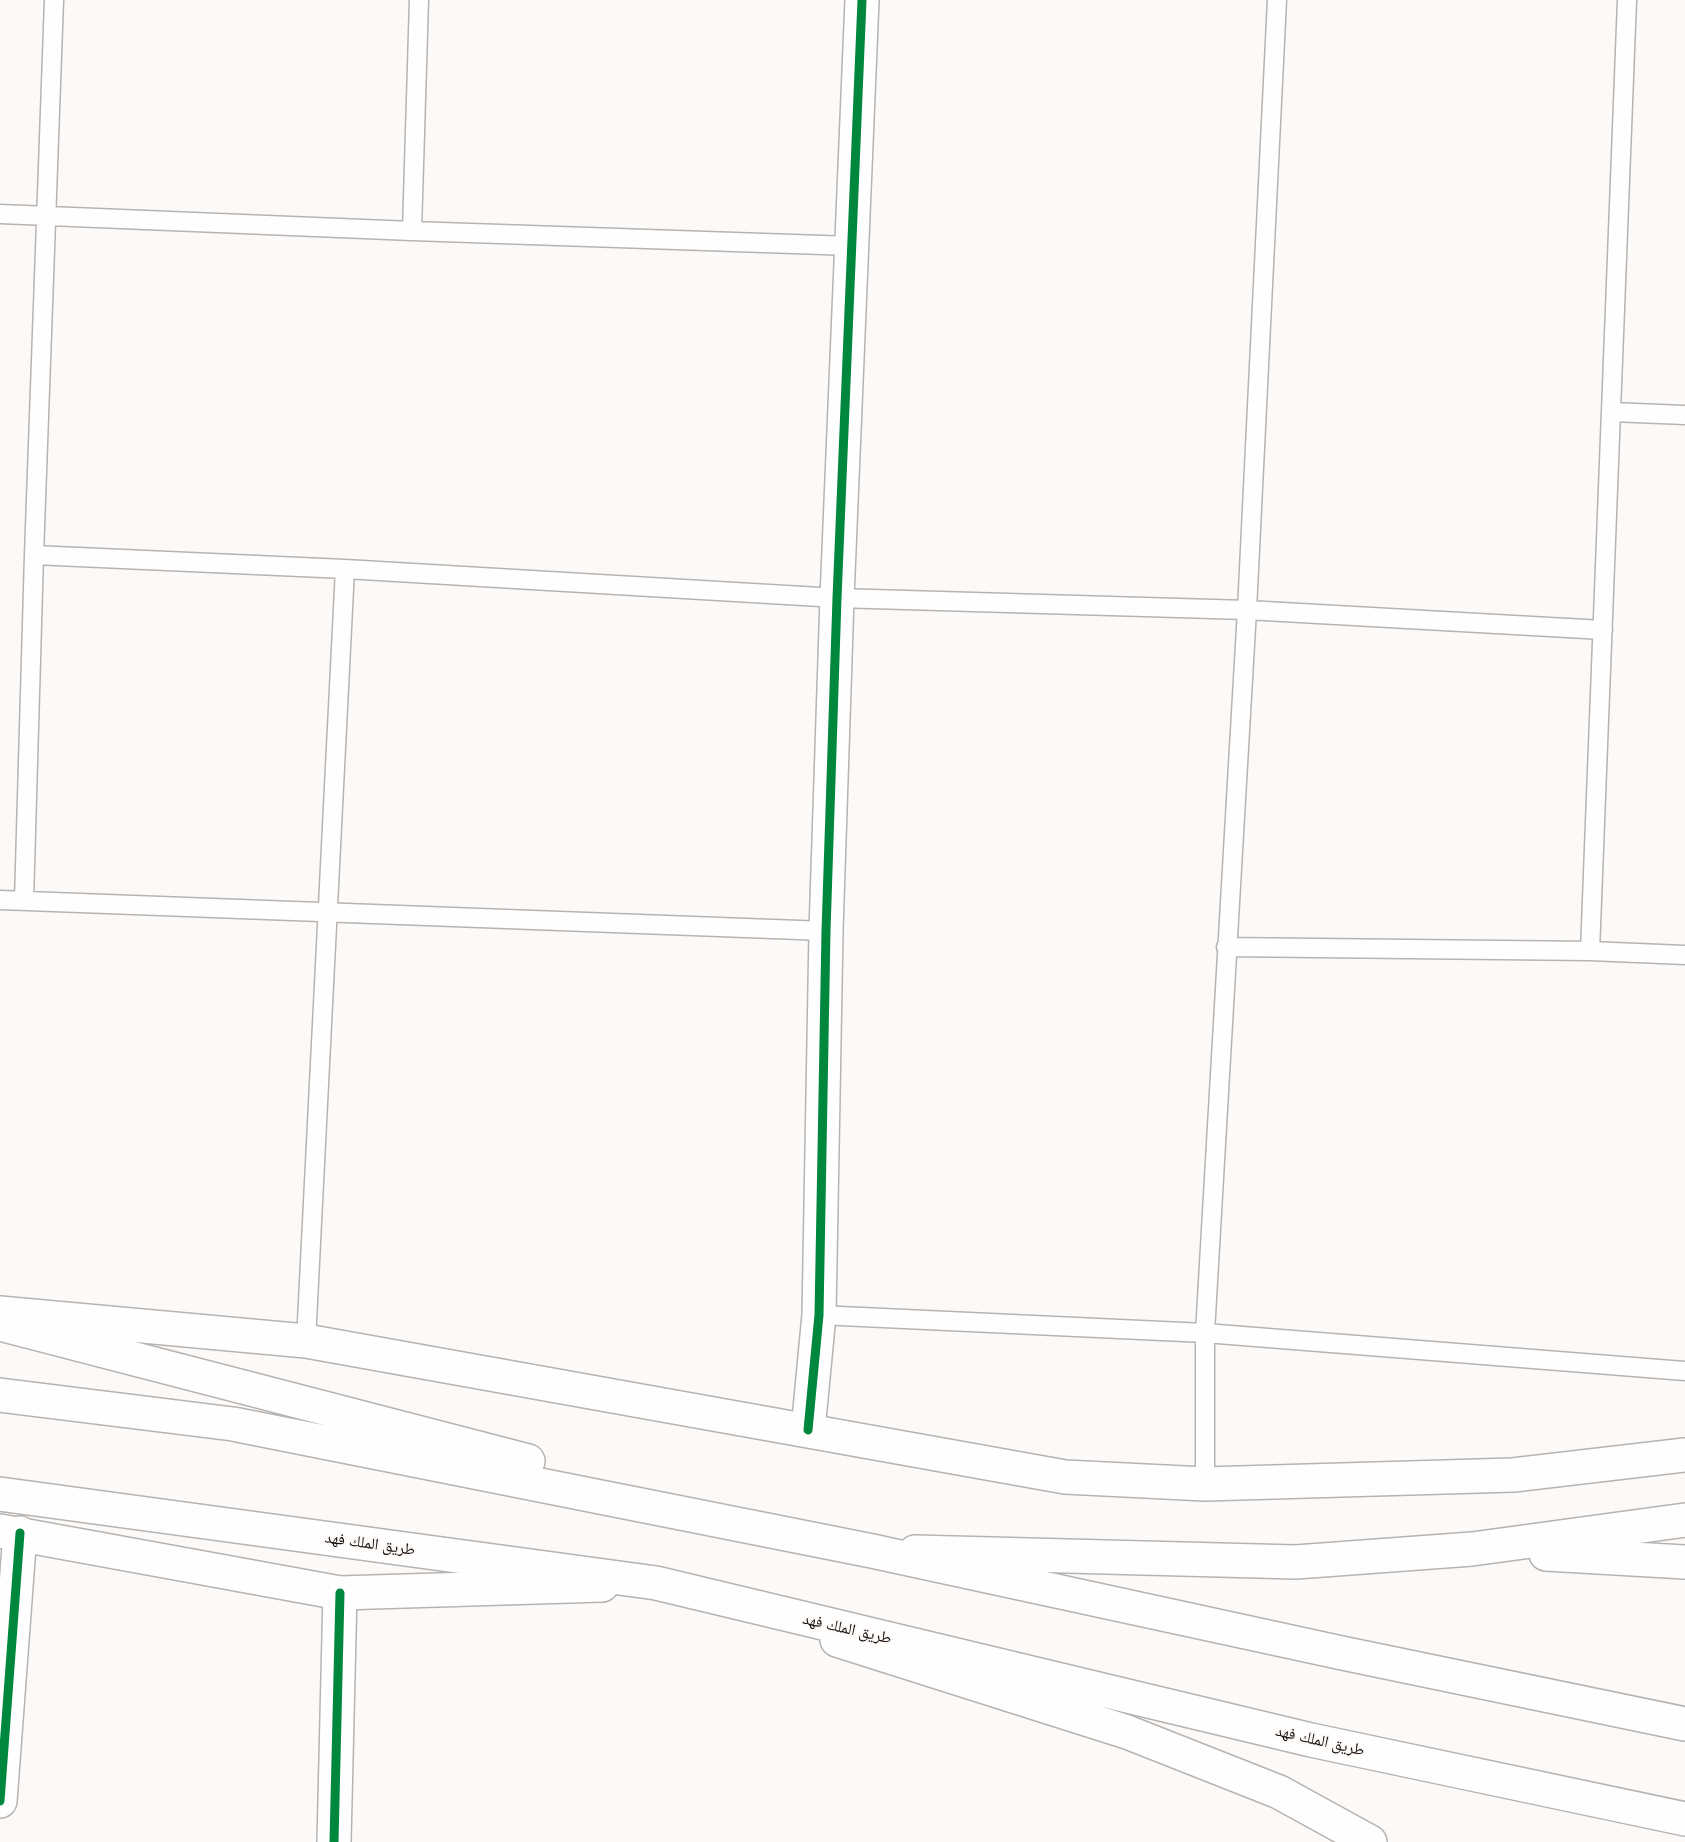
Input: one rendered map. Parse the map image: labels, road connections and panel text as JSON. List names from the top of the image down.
{
  "streets": {
    "main road": ["طريق الملك فهد"]
  }
}
